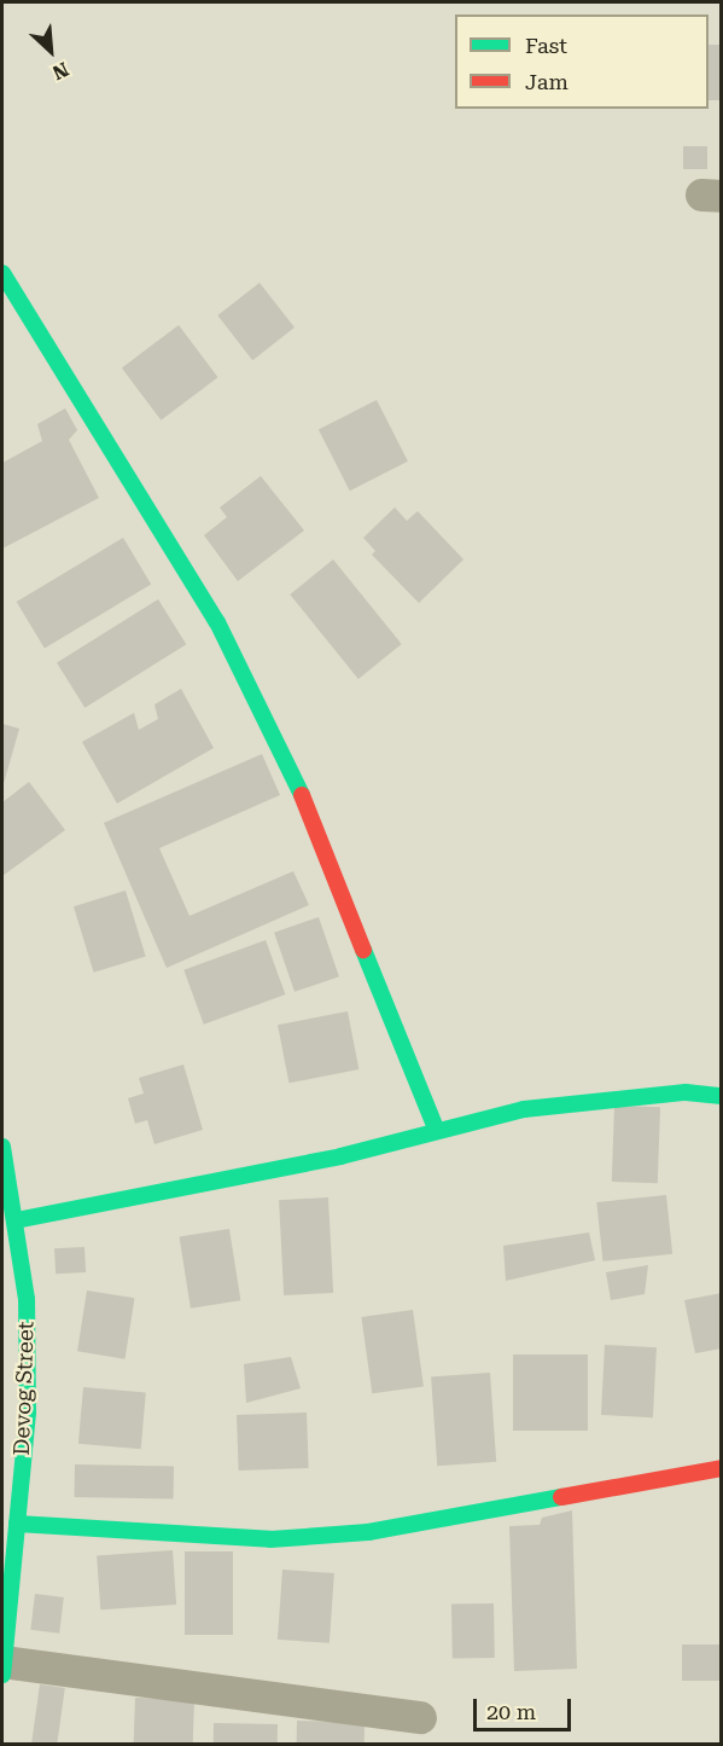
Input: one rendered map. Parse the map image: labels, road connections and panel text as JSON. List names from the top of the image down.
{
  "streets": {
    "street": ["Devog Street"]
  },
  "legend": ["Fast", "Jam"],
  "scale_bar": "20 m",
  "north": "bottom right"
}
